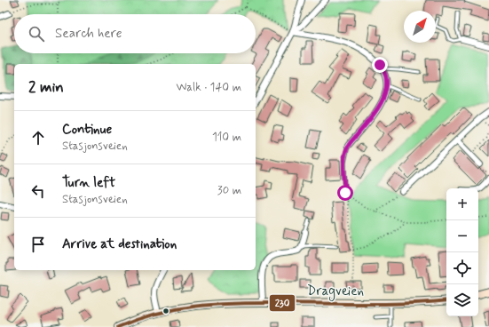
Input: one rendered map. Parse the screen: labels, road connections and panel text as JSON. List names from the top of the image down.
{
  "streets": {
    "main road": ["Dragveien"]
  },
  "lines": ["transit line 230"],
  "north": "top right",
  "page": {
    "search": "Search here",
    "heading": ["2 min", "Walk · 140 m"],
    "list": [
      ["Continue", "Stasjonsveien", "110 m"],
      ["Turn left", "Stasjonsveien", "30 m"],
      "Arrive at destination"
    ],
    "map_buttons": ["+", "−"]
  }
}
